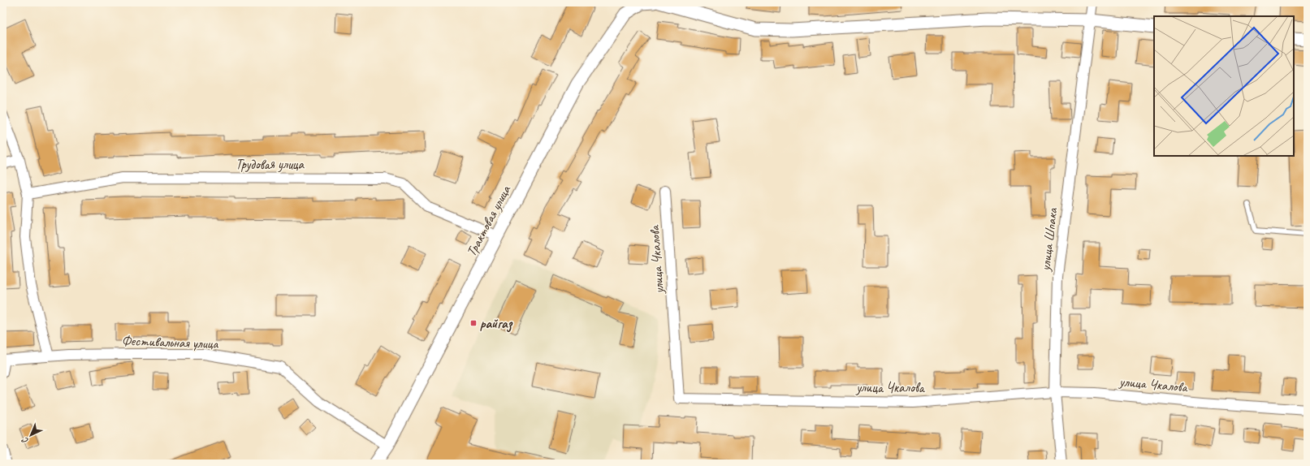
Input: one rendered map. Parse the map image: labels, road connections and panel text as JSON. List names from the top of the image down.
{
  "streets": {
    "street": [
      "Трудовая улица",
      "Трактовая улица",
      "улица Шпака",
      "улица Чкалова",
      "Фестивальная улица"
    ]
  },
  "crossings": [
    ["Трудовая улица", "Трактовая улица"],
    ["Трактовая улица", "Фестивальная улица"],
    ["улица Шпака", "улица Чкалова"]
  ],
  "places": {
    "transit": ["райгаз"]
  },
  "north": "bottom left"
}
